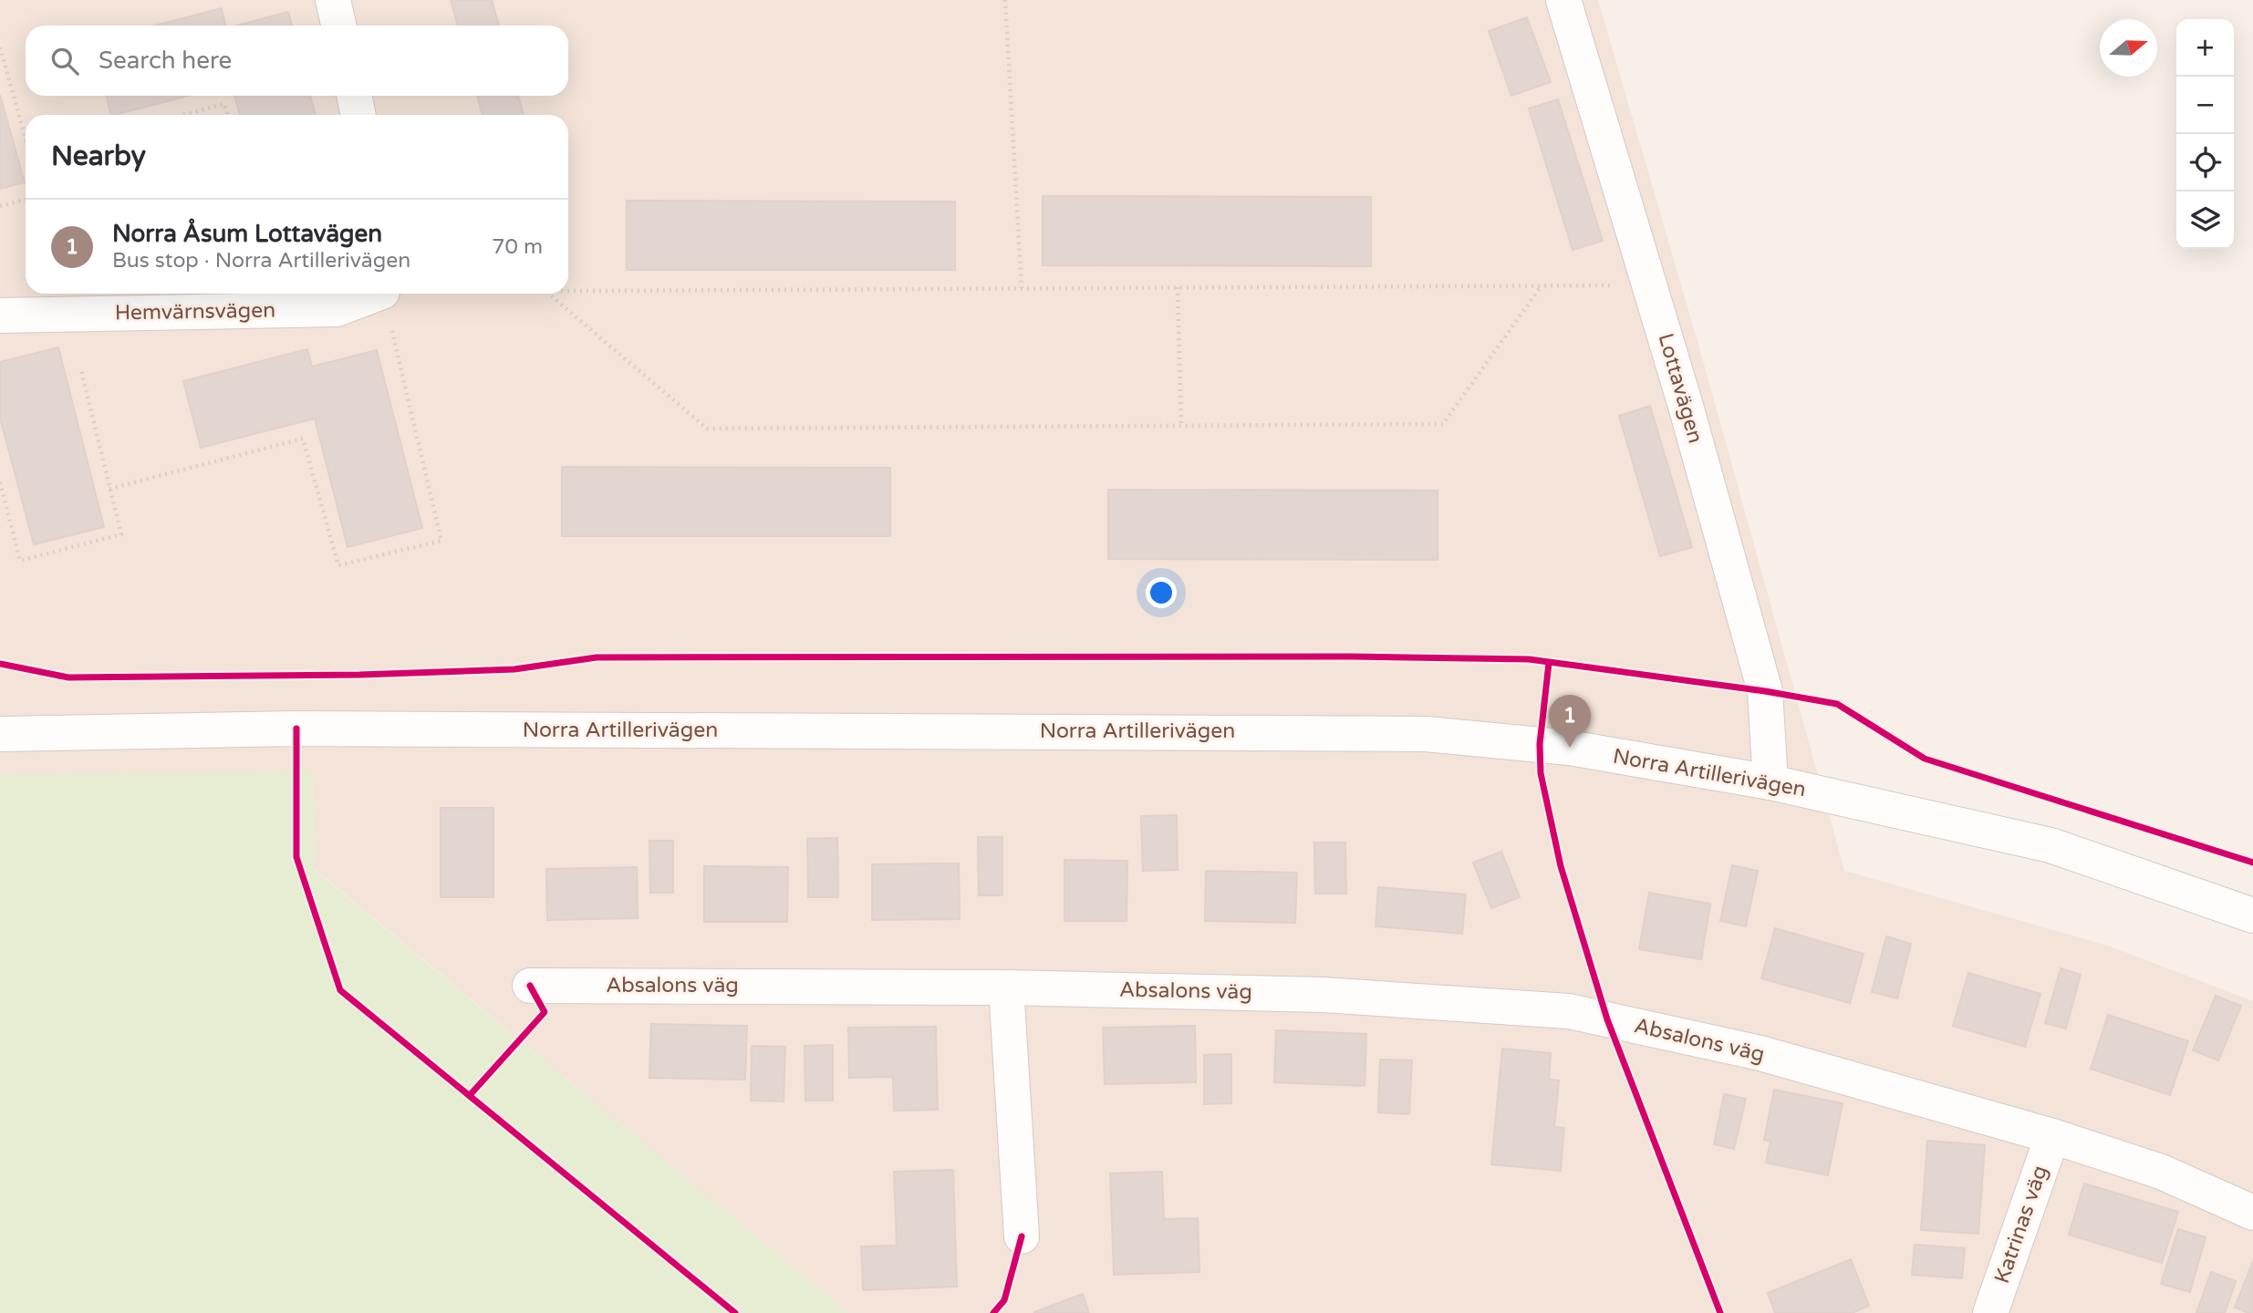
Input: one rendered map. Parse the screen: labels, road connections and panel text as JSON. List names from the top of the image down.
{
  "streets": {
    "street": [
      "Hemvärnsvägen",
      "Lottavägen",
      "Norra Artillerivägen",
      "Absalons väg",
      "Katrinas väg"
    ]
  },
  "crossings": [
    ["Lottavägen", "Norra Artillerivägen"],
    ["Absalons väg", "Katrinas väg"]
  ],
  "north": "right",
  "page": {
    "map_buttons": ["+", "−"],
    "search": "Search here",
    "heading": "Nearby",
    "list": [
      {
        "mark": "1",
        "name": "Norra Åsum Lottavägen",
        "note": "Bus stop · Norra Artillerivägen",
        "value": "70 m"
      }
    ],
    "pins": "1"
  }
}
